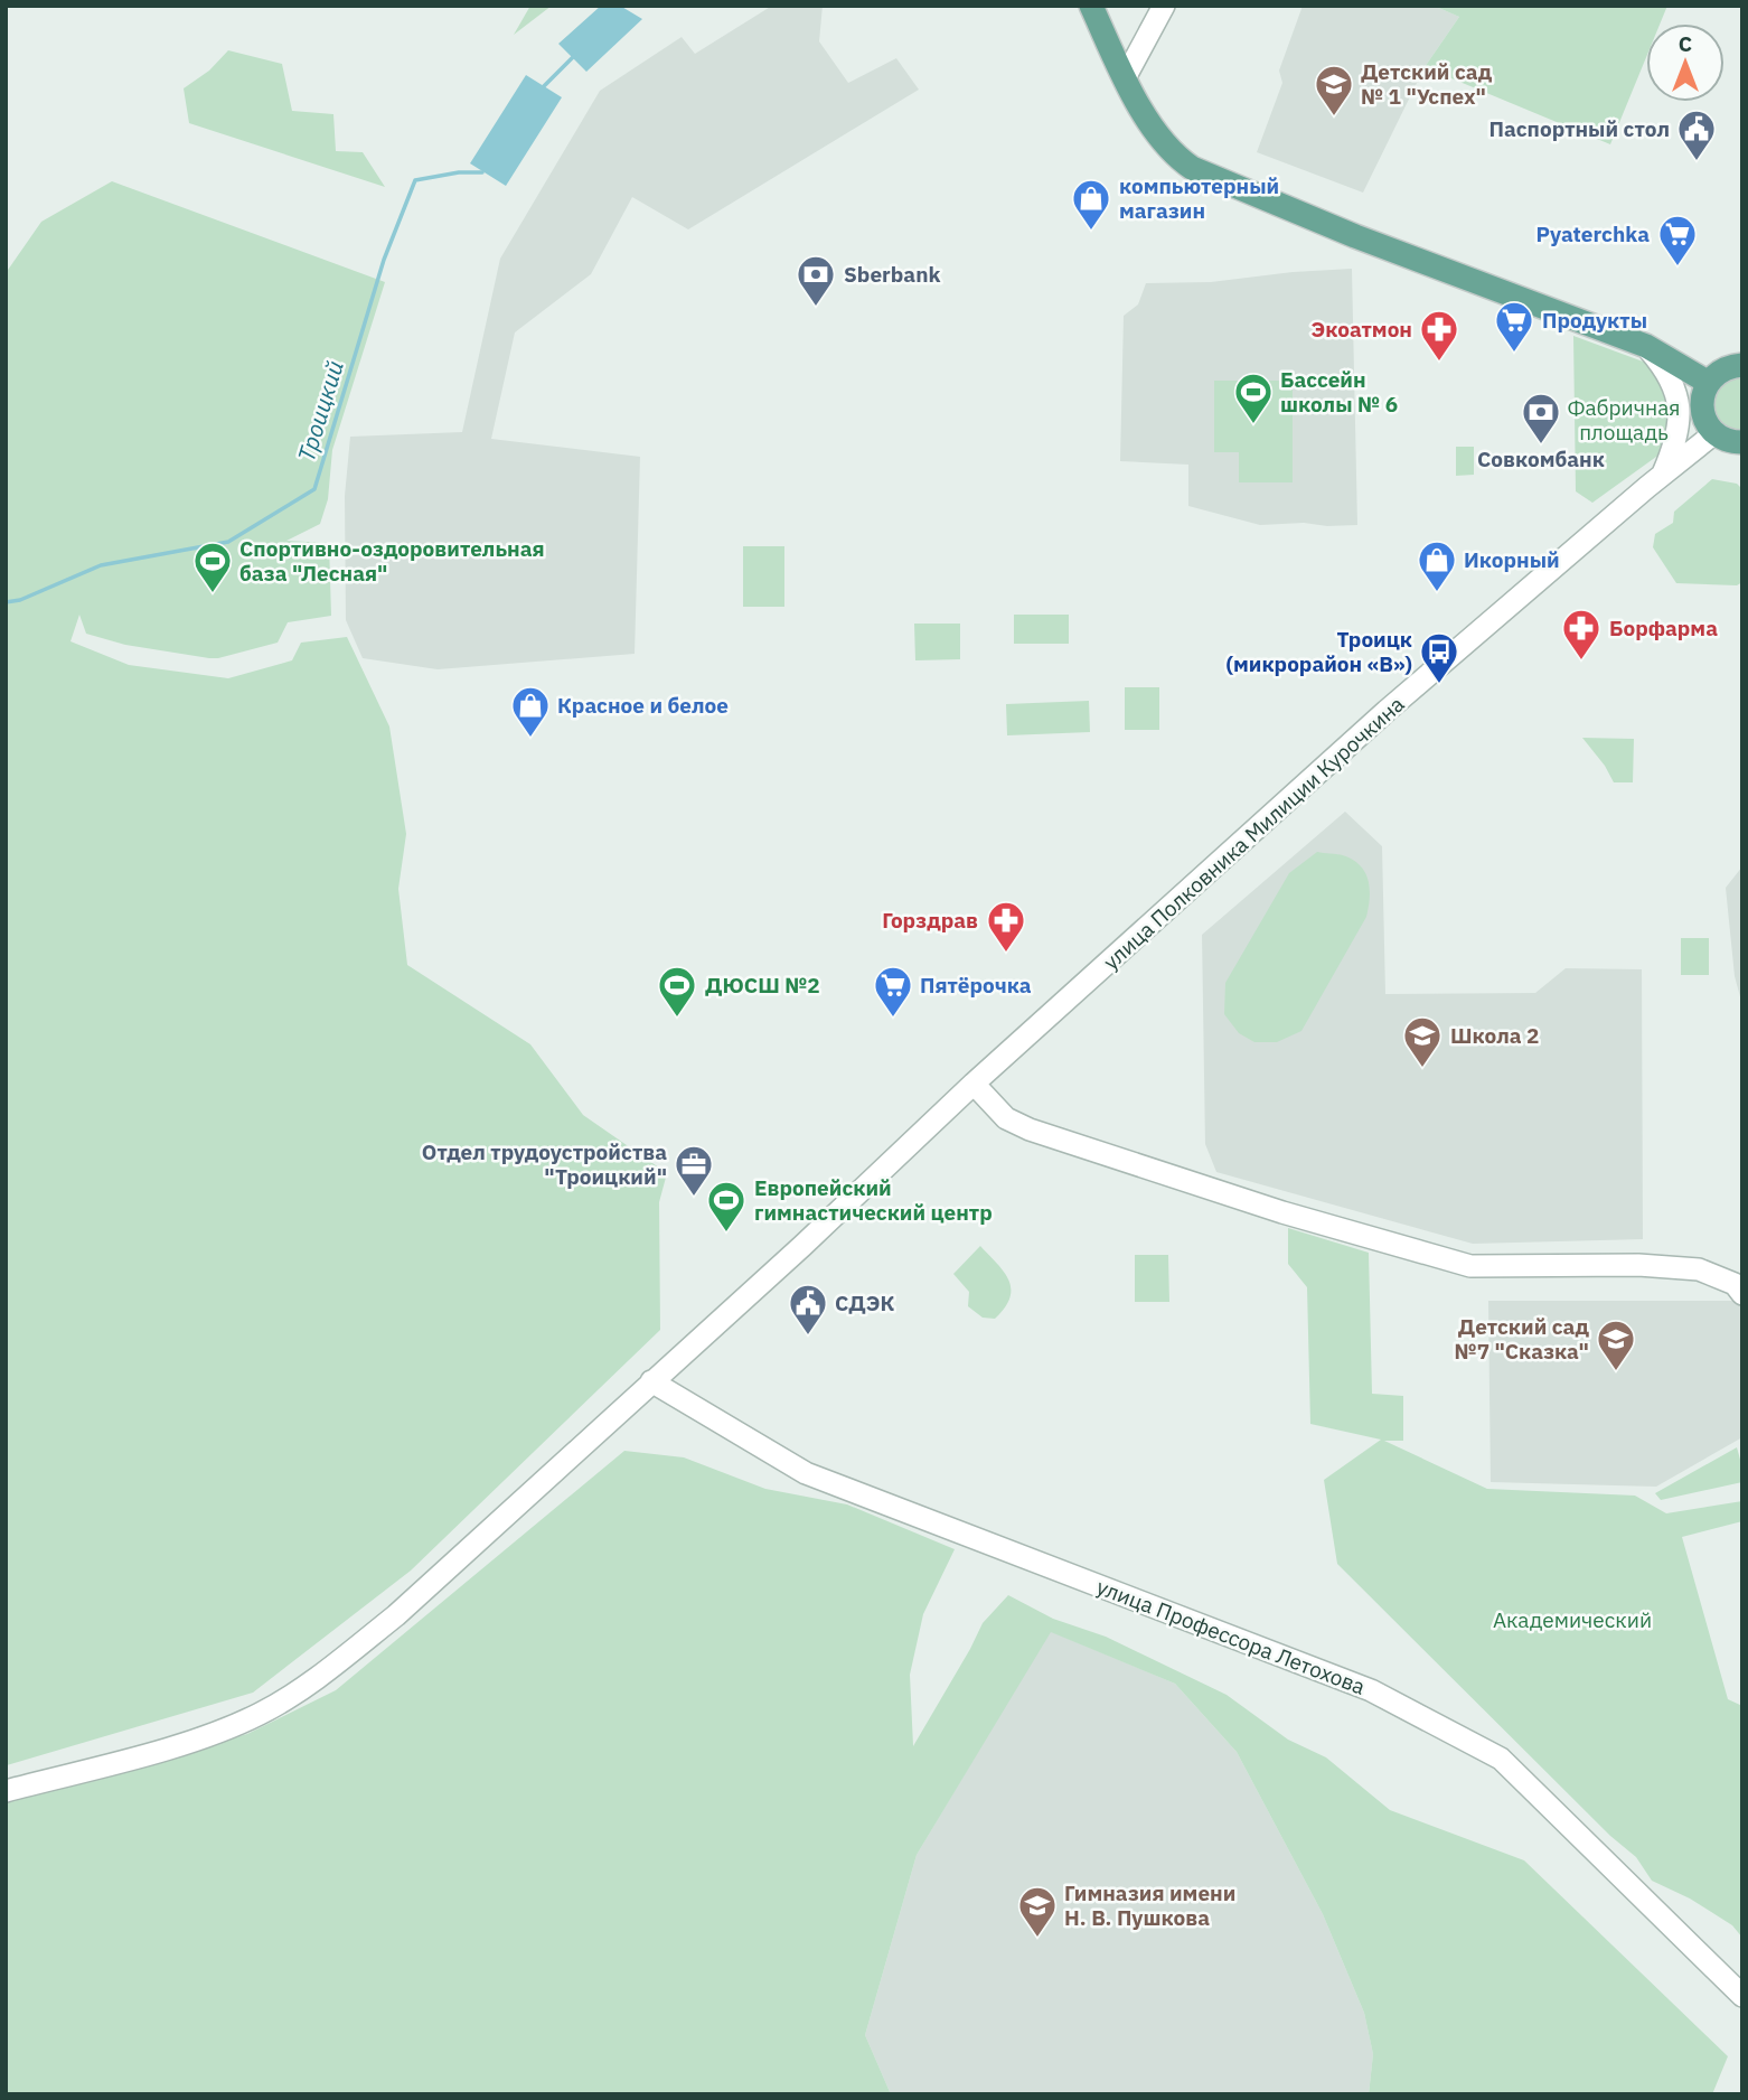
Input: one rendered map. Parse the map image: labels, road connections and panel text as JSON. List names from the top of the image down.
{
  "streets": {
    "street": ["улица Полковника Милиции Курочкина", "улица Профессора Летохова"]
  },
  "crossings": [
    ["улица Полковника Милиции Курочкина", "улица Профессора Летохова"]
  ],
  "water": ["Троицкий"],
  "parks": ["Фабричная площадь", "Академический"],
  "places": {
    "school or university": [
      "Детский сад № 1 \"Успех\"",
      "Школа 2",
      "Детский сад №7 \"Сказка\"",
      "Гимназия имени Н. В. Пушкова"
    ],
    "public building": ["Паспортный стол", "СДЭК"],
    "shop": ["компьютерный магазин", "Икорный", "Красное и белое"],
    "supermarket": ["Pyaterchka", "Продукты", "Пятёрочка"],
    "bank": ["Sberbank", "Совкомбанк"],
    "pharmacy": ["Экоатмон", "Борфарма", "Горздрав"],
    "sports": [
      "Бассейн школы № 6",
      "Спортивно-оздоровительная база \"Лесная\"",
      "ДЮСШ №2",
      "Европейский гимнастический центр"
    ],
    "bus stop": ["Троицк (микрорайон «В»)"],
    "office": ["Отдел трудоустройства \"Троицкий\""]
  },
  "north": "top"
}
